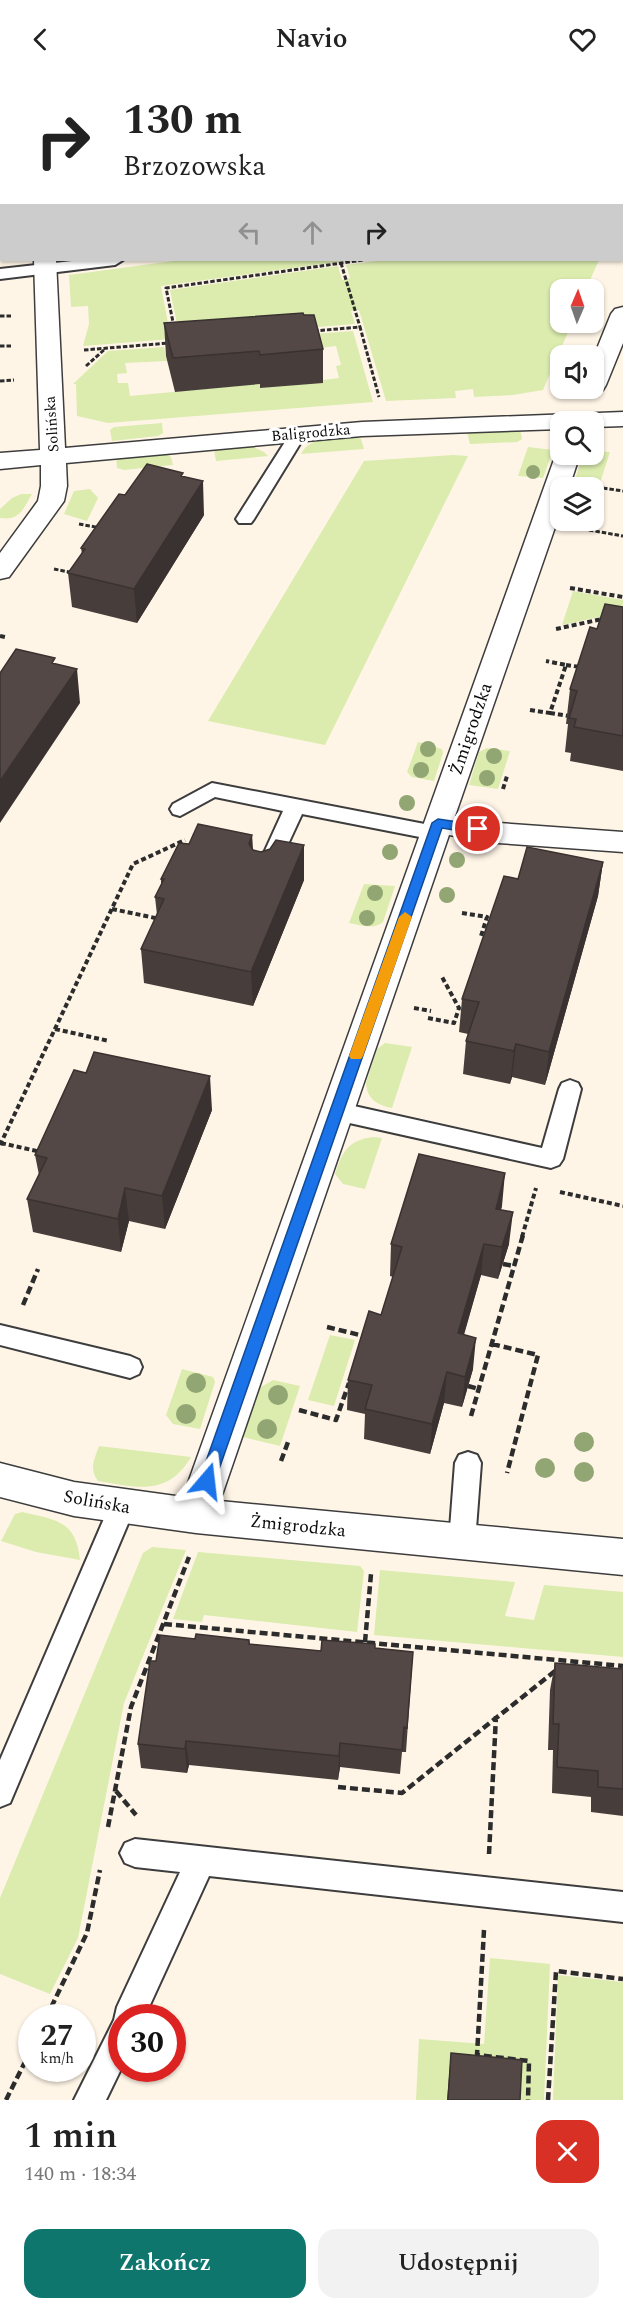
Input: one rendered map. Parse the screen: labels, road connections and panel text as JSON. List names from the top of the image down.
{
  "streets": {
    "street": ["Solińska", "Baligrodzka", "Żmigrodzka"]
  },
  "crossings": [
    ["Solińska", "Baligrodzka"],
    ["Solińska", "Żmigrodzka"]
  ],
  "north": "top",
  "page": {
    "header": "Navio",
    "turn": ["130 m", "Brzozowska"],
    "speed": "27 km/h",
    "limit": "30",
    "heading": ["1 min", "140 m · 18:34"],
    "buttons": ["Zakończ", "Udostępnij"]
  }
}
